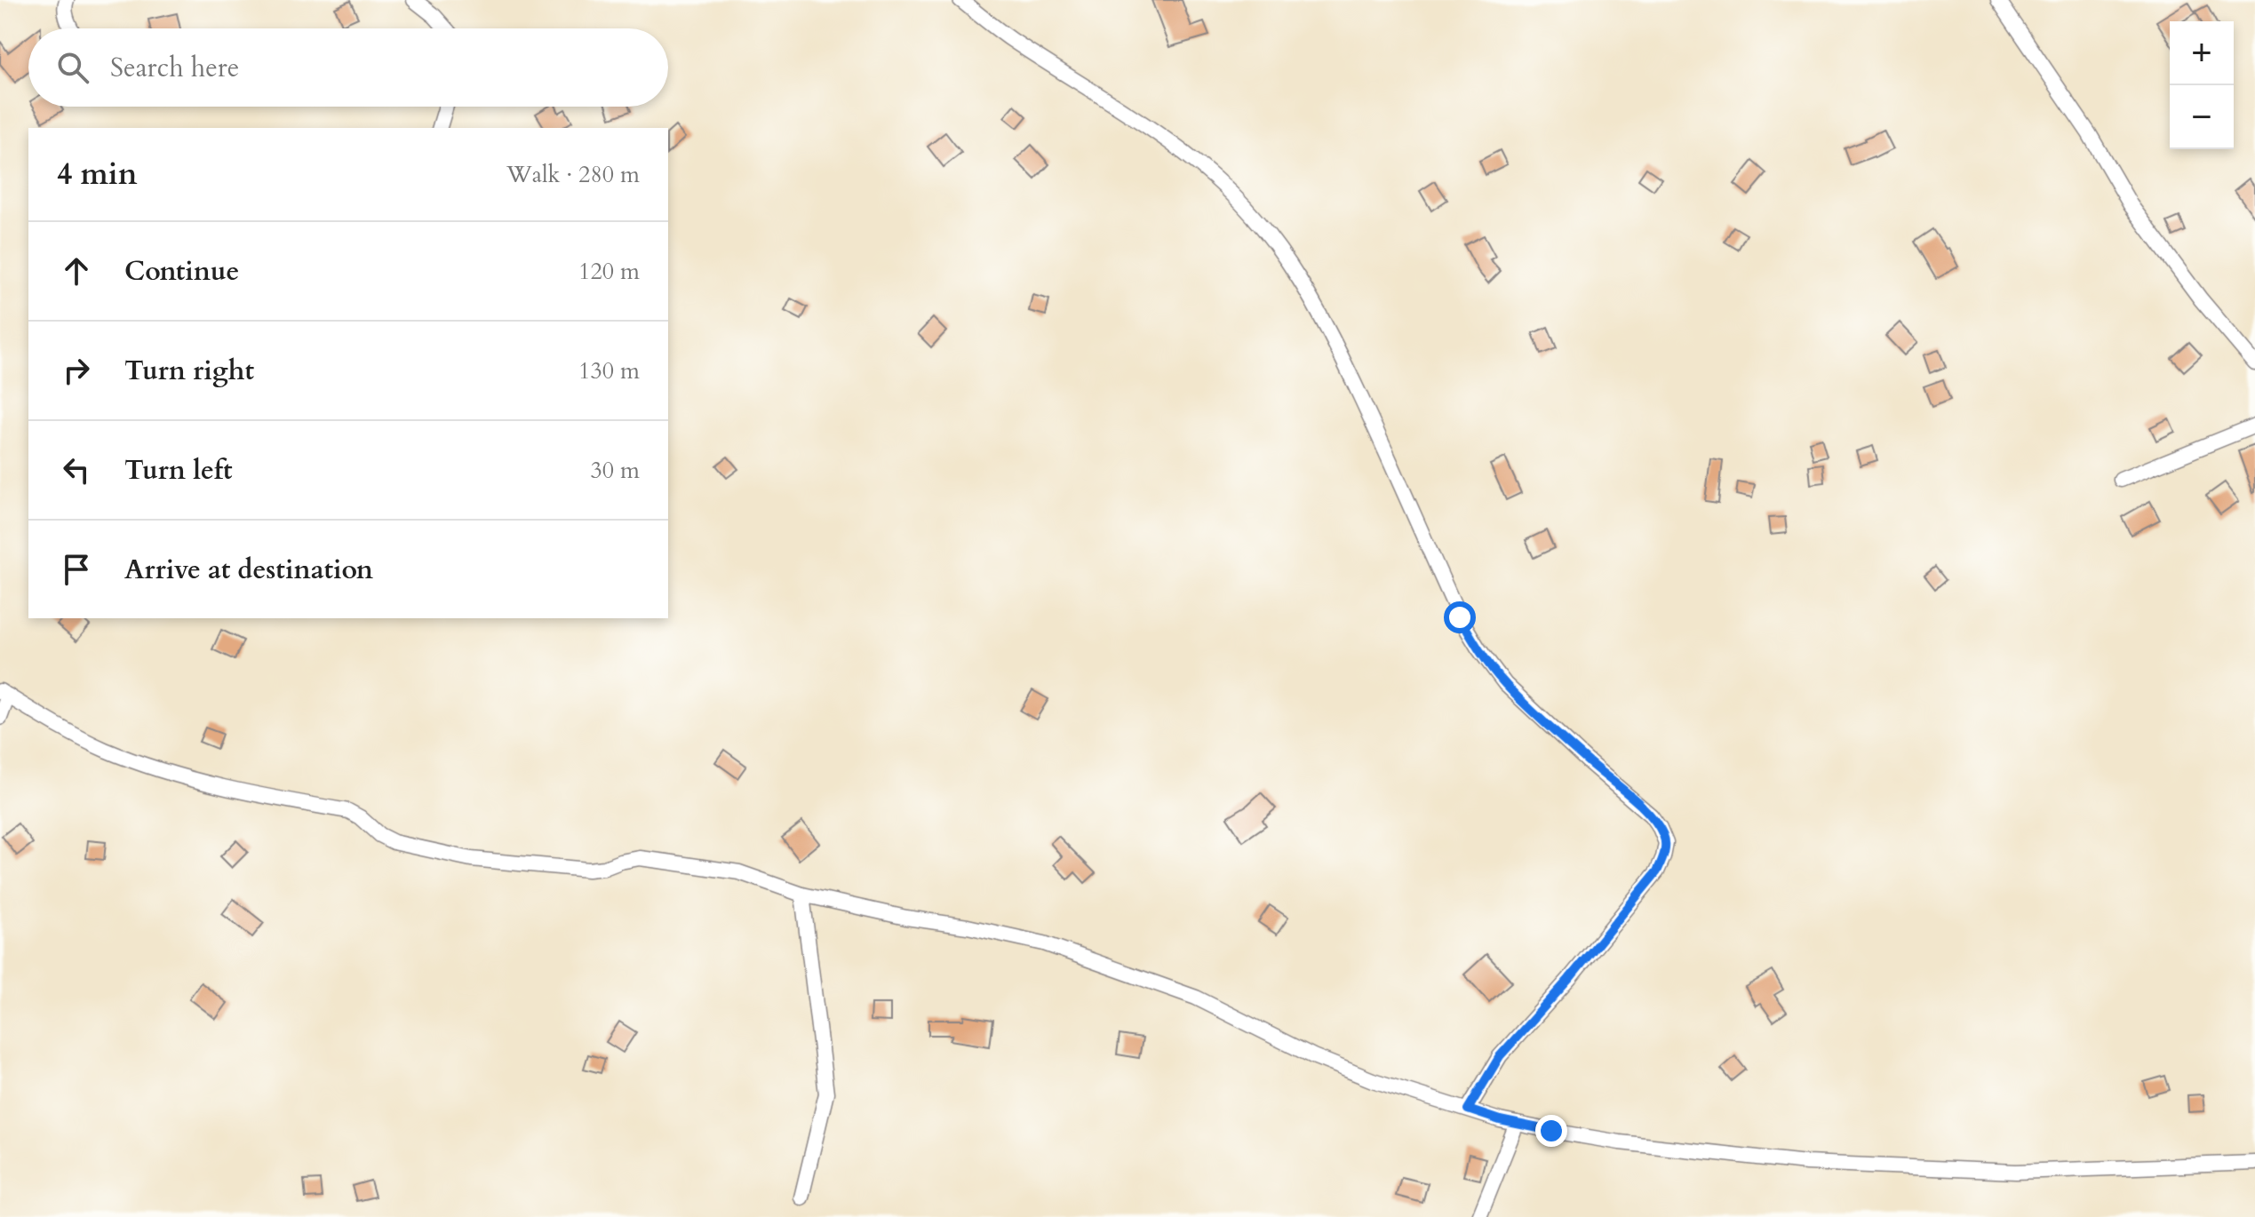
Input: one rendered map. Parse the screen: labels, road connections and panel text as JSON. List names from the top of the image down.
{
  "page": {
    "map_buttons": ["+", "−"],
    "search": "Search here",
    "heading": ["4 min", "Walk · 280 m"],
    "list": [
      ["Continue", "120 m"],
      ["Turn right", "130 m"],
      ["Turn left", "30 m"],
      "Arrive at destination"
    ]
  }
}
